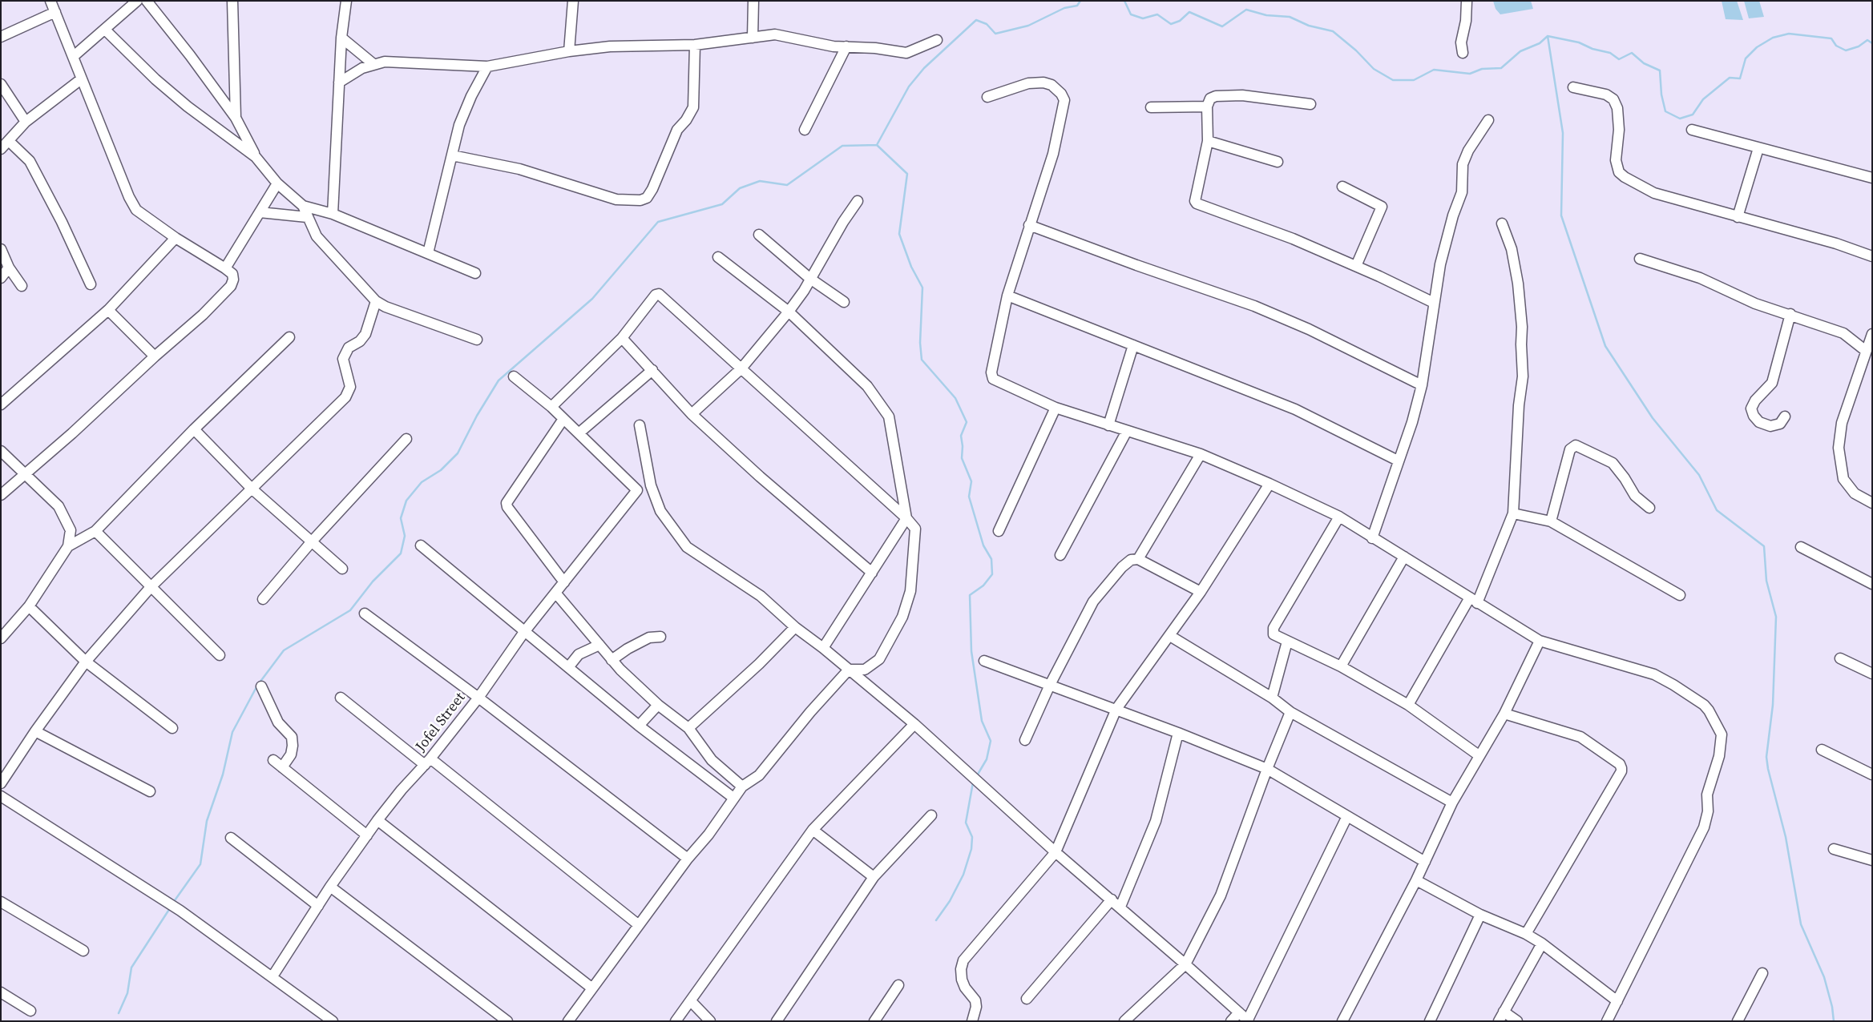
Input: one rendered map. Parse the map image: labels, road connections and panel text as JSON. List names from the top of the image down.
{
  "streets": {
    "street": ["Jofel Street"]
  }
}
